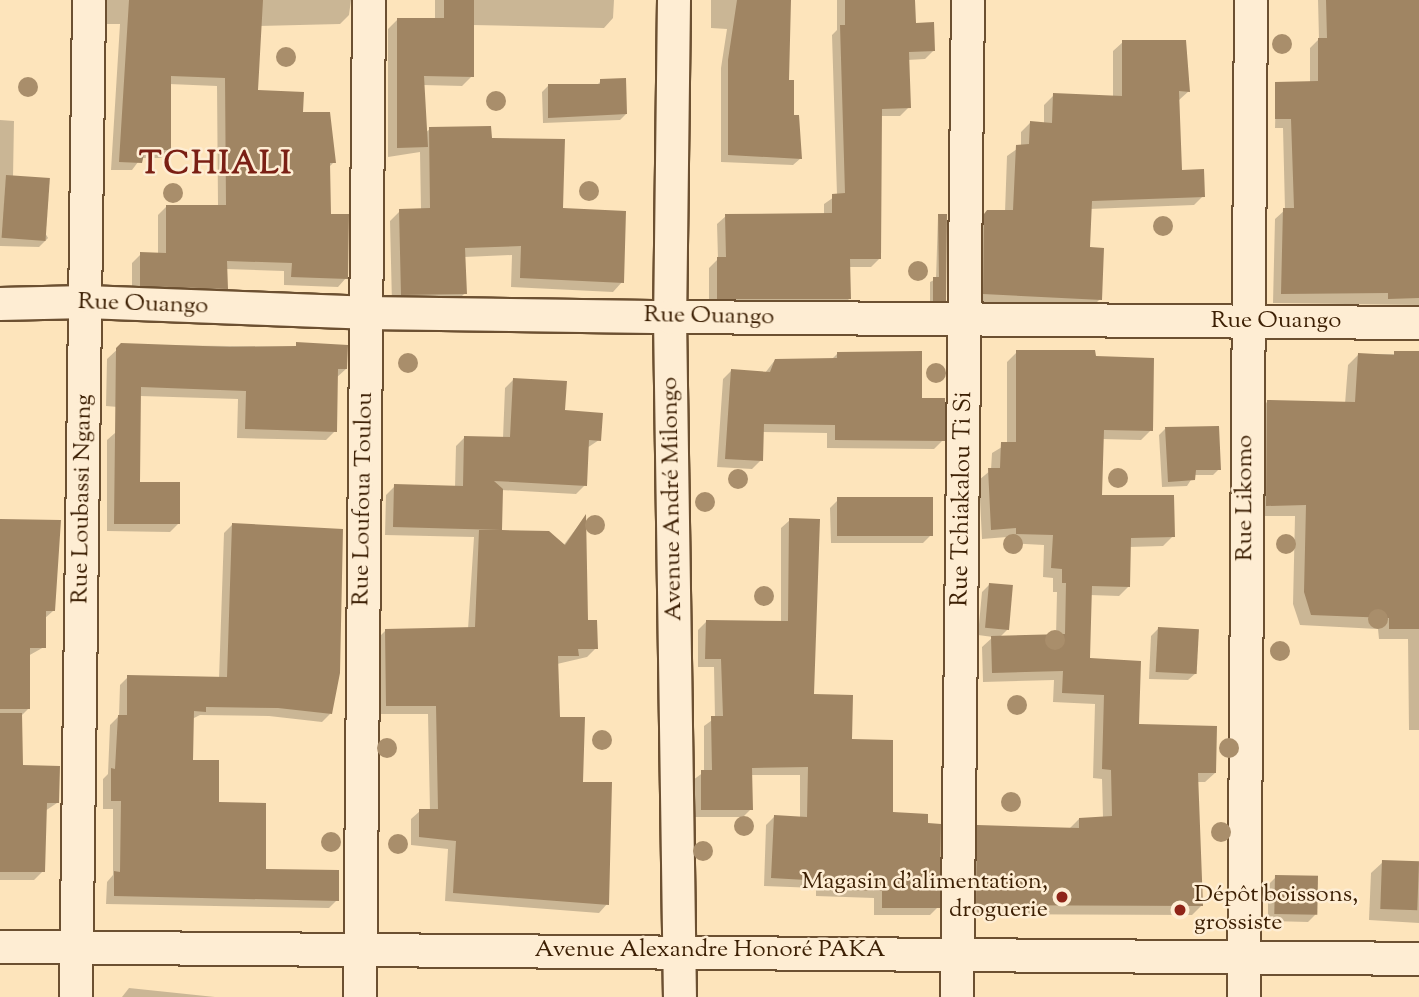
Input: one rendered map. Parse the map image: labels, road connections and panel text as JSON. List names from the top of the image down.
{
  "streets": {
    "street": [
      "Rue Ouango",
      "Rue Likomo",
      "Rue Loubassi Ngang",
      "Rue Loufoua Toulou",
      "Avenue André Milongo",
      "Rue Tchiakalou Ti Si",
      "Avenue Alexandre Honoré PAKA"
    ]
  },
  "crossings": [
    ["Rue Ouango", "Rue Likomo"],
    ["Rue Ouango", "Rue Loubassi Ngang"],
    ["Rue Ouango", "Rue Loufoua Toulou"],
    ["Rue Ouango", "Avenue André Milongo"],
    ["Rue Ouango", "Rue Tchiakalou Ti Si"],
    ["Rue Likomo", "Avenue Alexandre Honoré PAKA"],
    ["Rue Loubassi Ngang", "Avenue Alexandre Honoré PAKA"],
    ["Rue Loufoua Toulou", "Avenue Alexandre Honoré PAKA"],
    ["Avenue André Milongo", "Avenue Alexandre Honoré PAKA"],
    ["Rue Tchiakalou Ti Si", "Avenue Alexandre Honoré PAKA"]
  ],
  "districts": ["TCHIALI"],
  "places": ["Magasin d'alimentation, droguerie", "Dépôt boissons, grossiste"]
}
